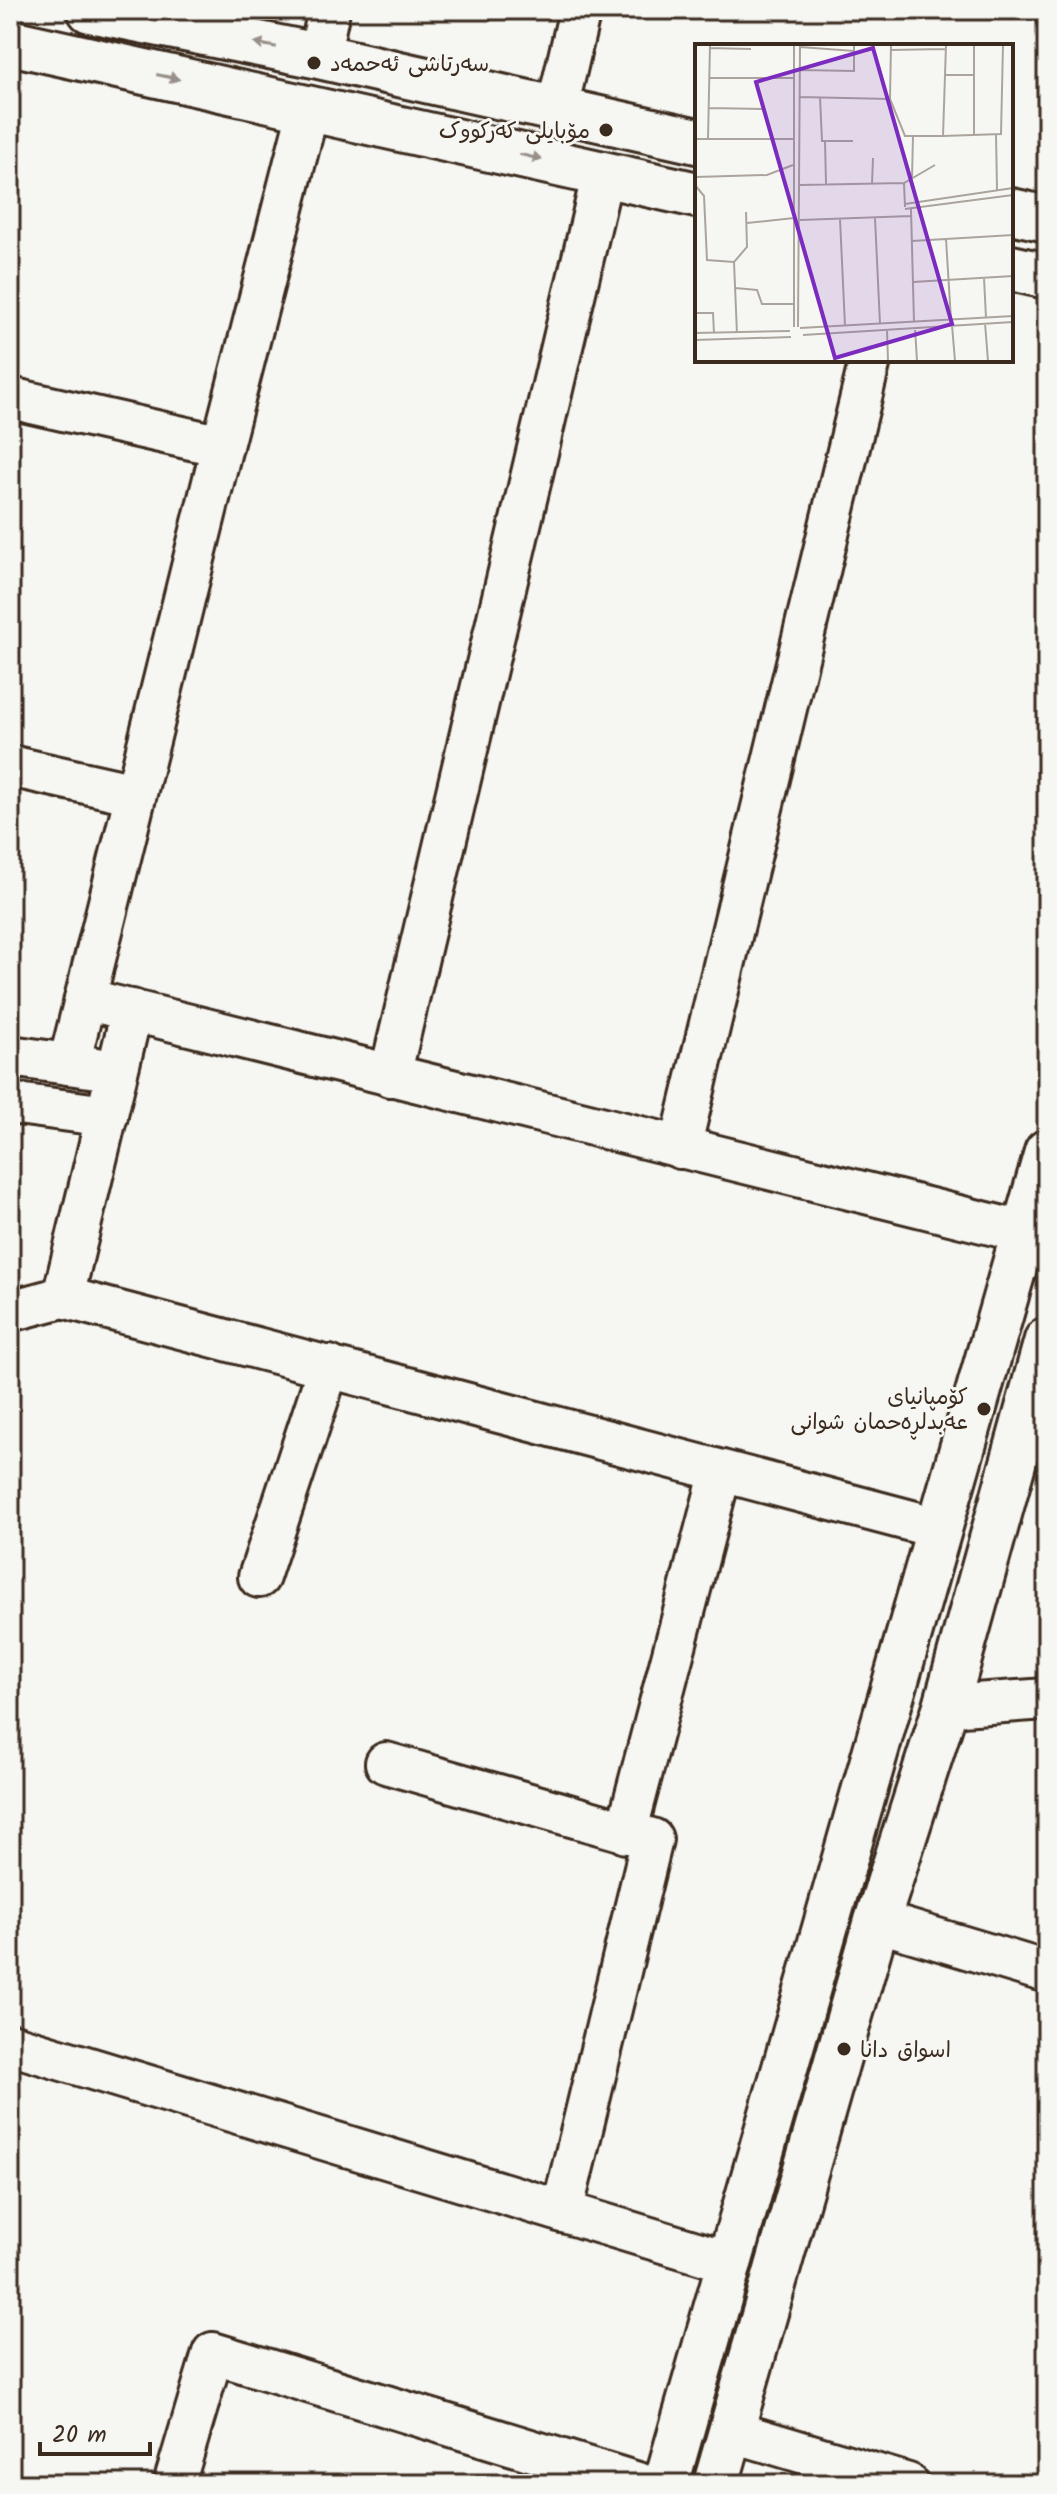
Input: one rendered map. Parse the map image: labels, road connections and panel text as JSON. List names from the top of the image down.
{
  "places": [
    "سەرتاشی ئەحمەد",
    "مۆبایلی کەرکووک",
    "کۆمپانیای عەبدلڕەحمان شوانی",
    "اسواق دانا"
  ],
  "scale_bar": "20 m"
}
